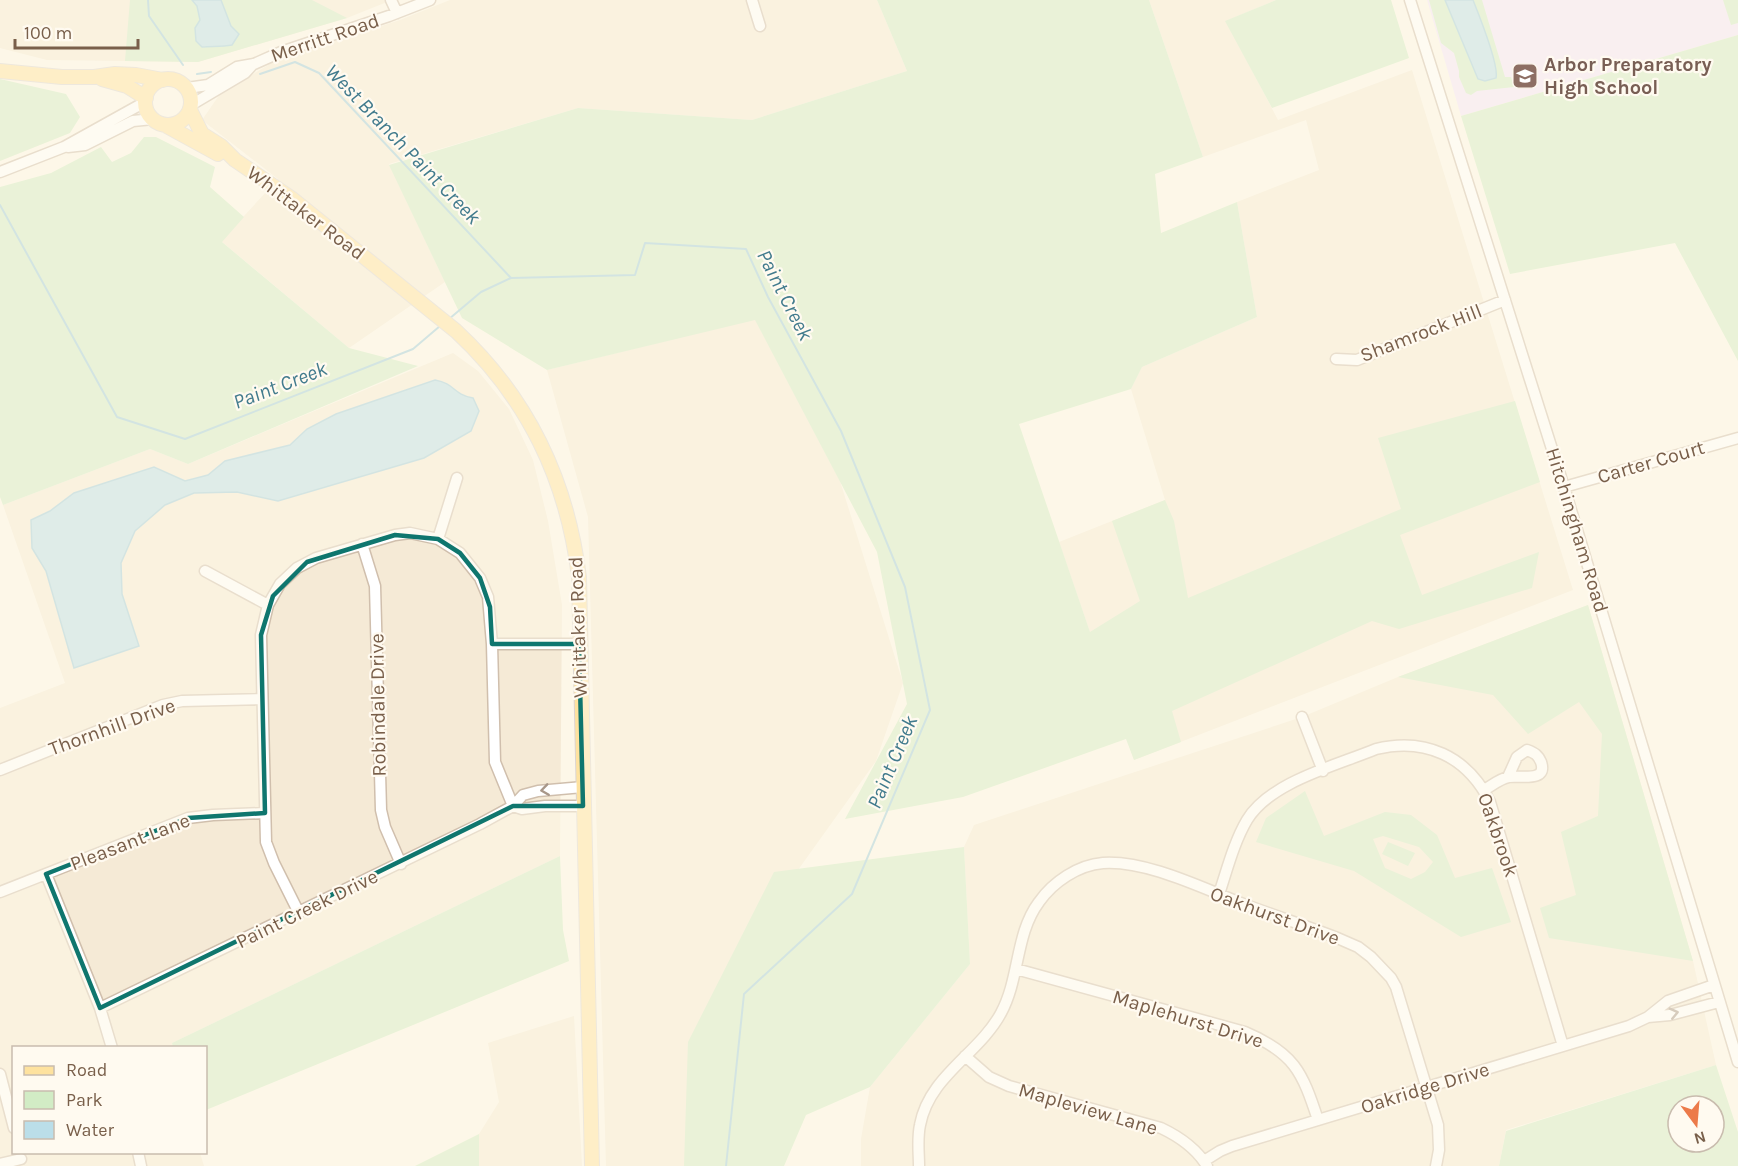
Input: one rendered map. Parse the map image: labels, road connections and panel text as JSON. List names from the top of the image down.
{
  "streets": {
    "main road": ["Whittaker Road"],
    "street": [
      "Merritt Road",
      "Shamrock Hill",
      "Carter Court",
      "Hitchingham Road",
      "Robindale Drive",
      "Thornhill Drive",
      "Oakbrook",
      "Pleasant Lane",
      "Paint Creek Drive",
      "Oakhurst Drive",
      "Maplehurst Drive",
      "Oakridge Drive",
      "Mapleview Lane"
    ]
  },
  "crossings": [
    ["Merritt Road", "Whittaker Road"],
    ["Whittaker Road", "Paint Creek Drive"],
    ["Shamrock Hill", "Hitchingham Road"],
    ["Carter Court", "Hitchingham Road"],
    ["Hitchingham Road", "Oakridge Drive"],
    ["Robindale Drive", "Paint Creek Drive"],
    ["Oakbrook", "Oakhurst Drive"],
    ["Oakbrook", "Oakridge Drive"],
    ["Oakhurst Drive", "Maplehurst Drive"],
    ["Oakhurst Drive", "Oakridge Drive"],
    ["Oakhurst Drive", "Mapleview Lane"],
    ["Maplehurst Drive", "Oakridge Drive"],
    ["Oakridge Drive", "Mapleview Lane"]
  ],
  "water": ["West Branch Paint Creek", "Paint Creek"],
  "places": {
    "school or university": ["Arbor Preparatory High School"]
  },
  "legend": ["Road", "Park", "Water"],
  "scale_bar": "100 m",
  "north": "bottom"
}
